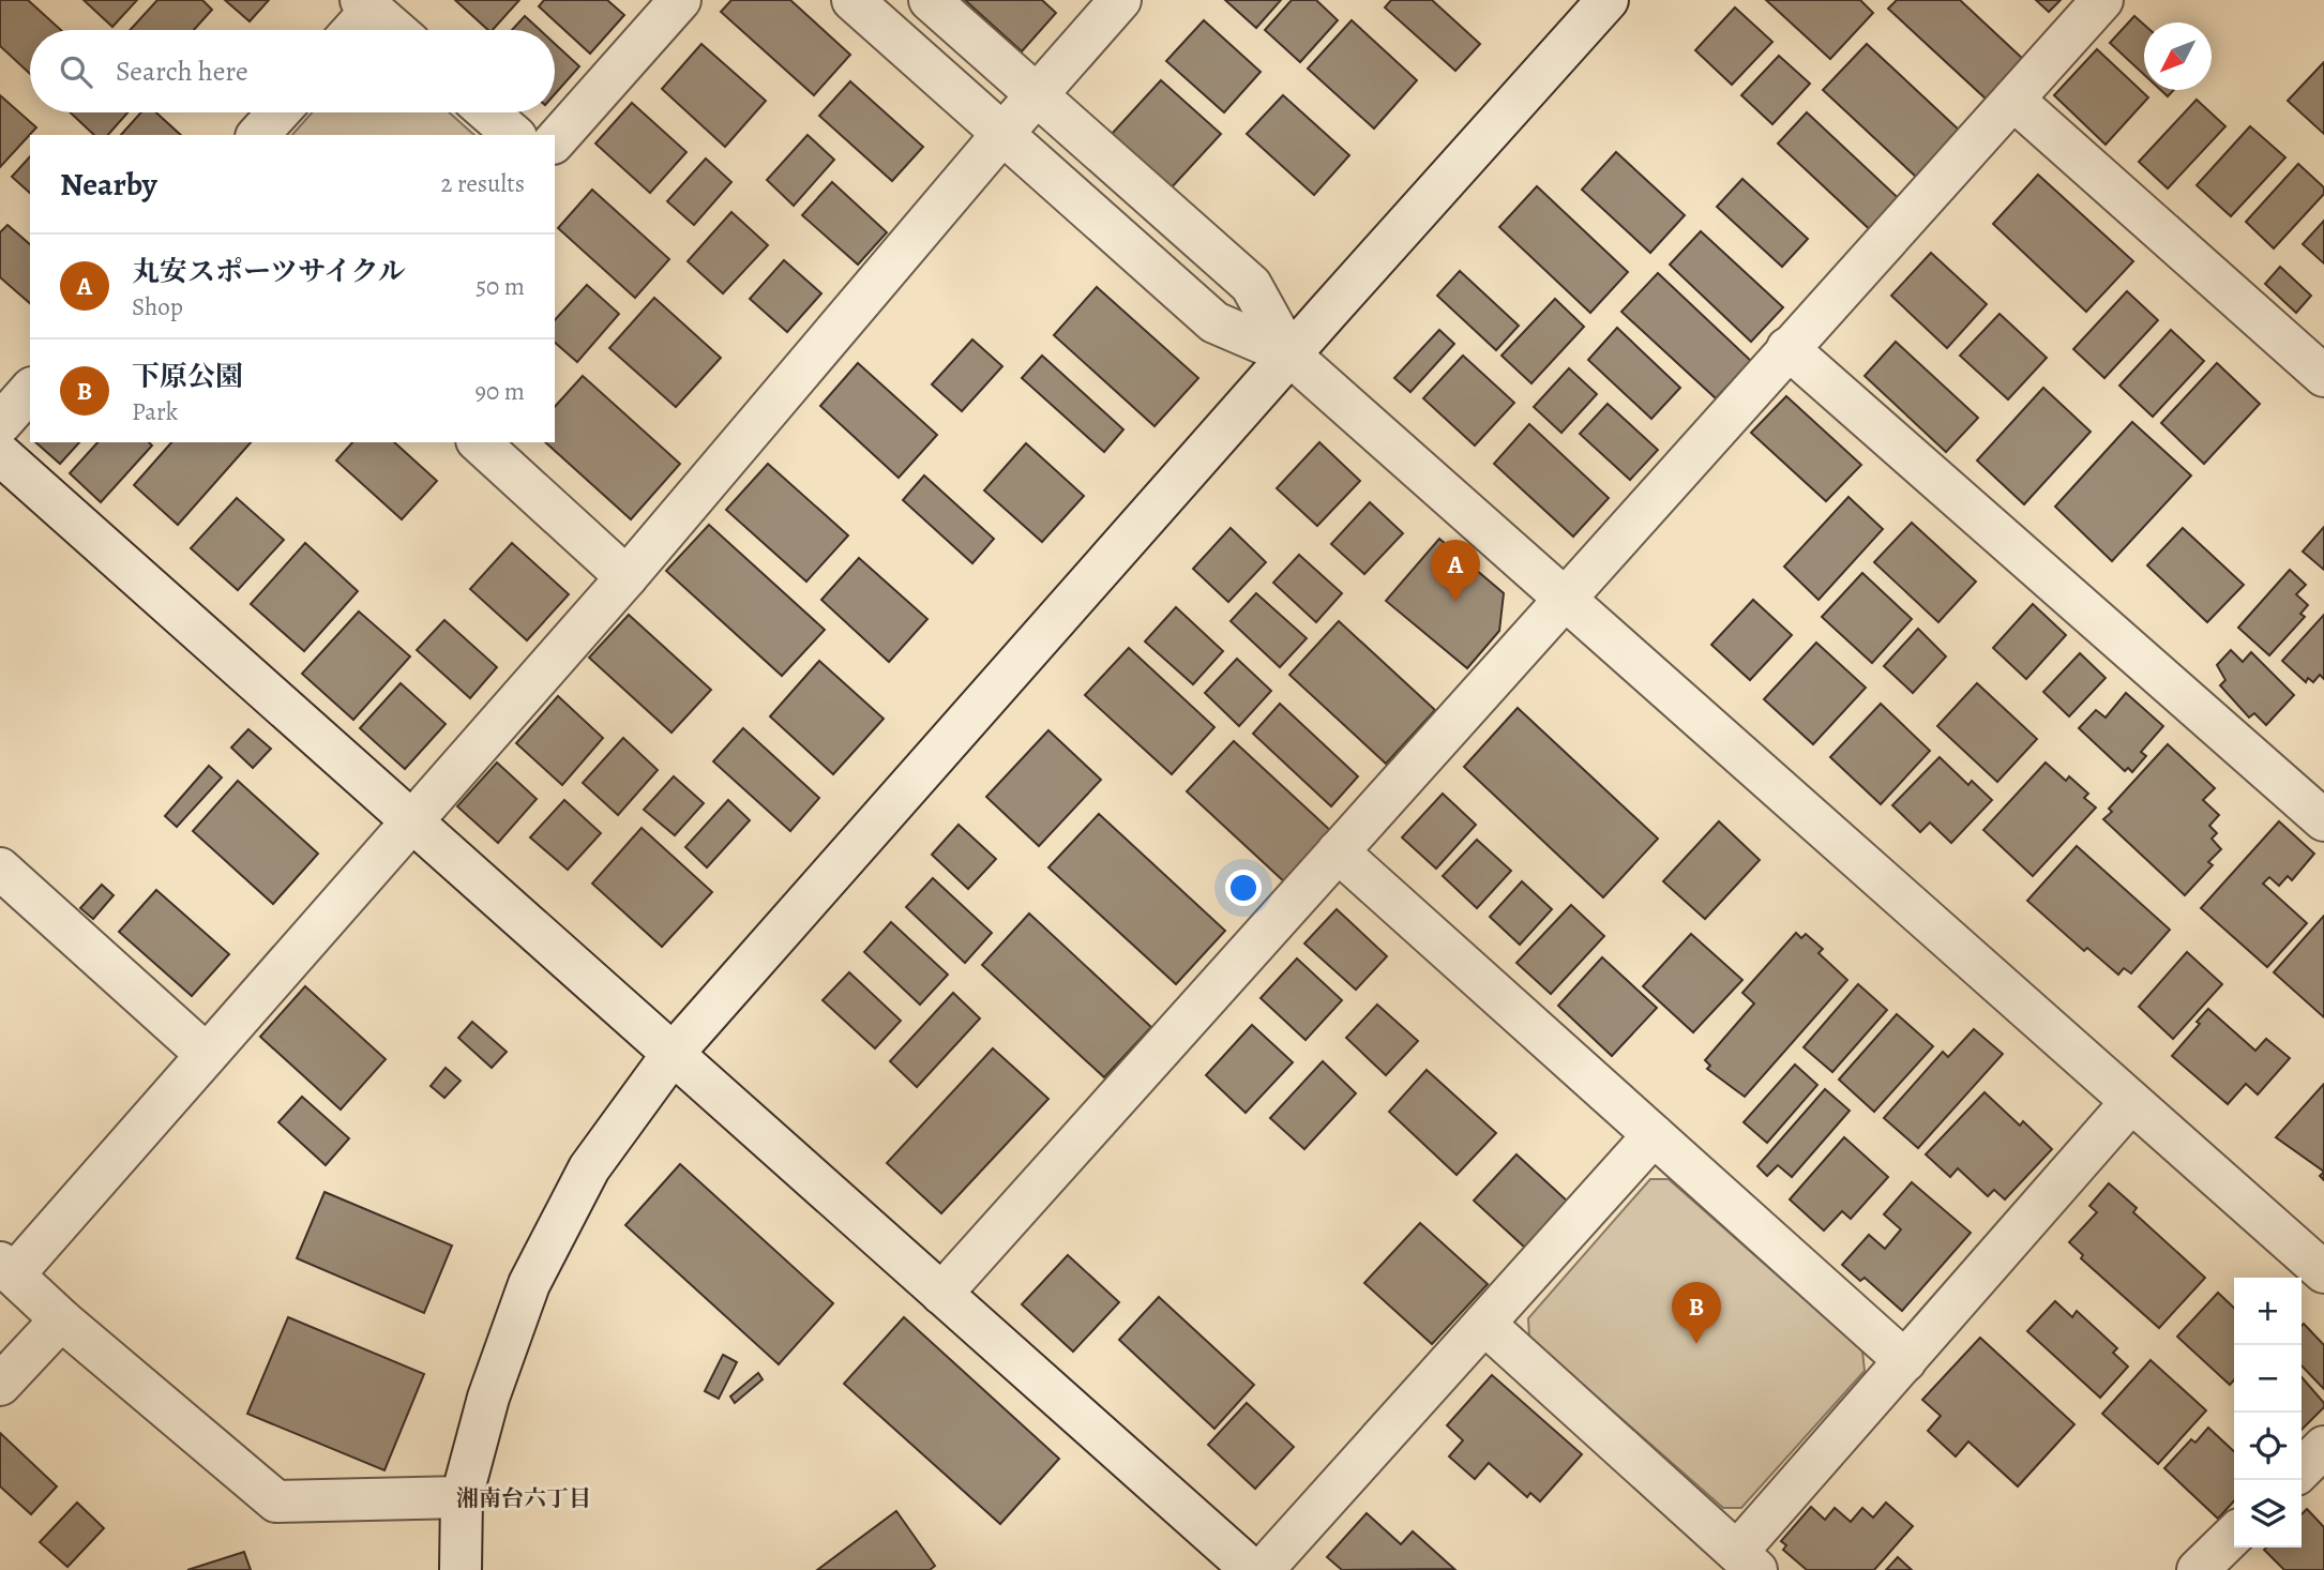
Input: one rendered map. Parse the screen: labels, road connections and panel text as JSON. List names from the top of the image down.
{
  "districts": ["湘南台六丁目"],
  "north": "bottom left",
  "page": {
    "search": "Search here",
    "heading": ["Nearby", "2 results"],
    "list": [
      {
        "mark": "A",
        "name": "丸安スポーツサイクル",
        "note": "Shop",
        "value": "50 m"
      },
      {
        "mark": "B",
        "name": "下原公園",
        "note": "Park",
        "value": "90 m"
      }
    ],
    "pins": ["A", "B"],
    "map_buttons": ["+", "−"]
  }
}
